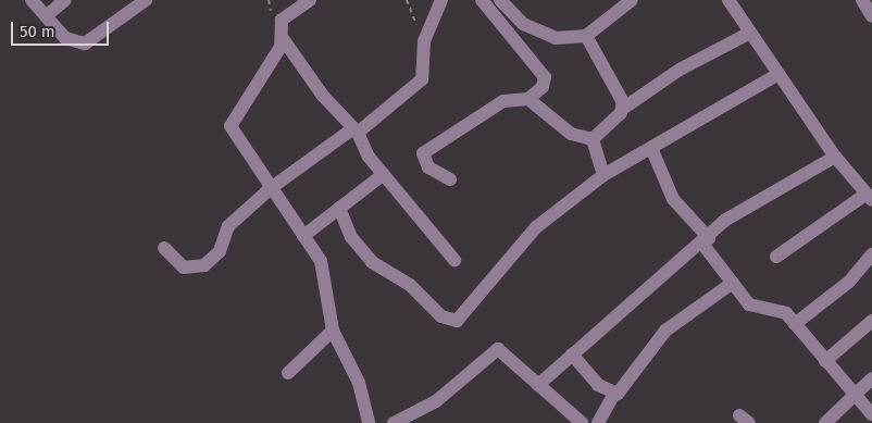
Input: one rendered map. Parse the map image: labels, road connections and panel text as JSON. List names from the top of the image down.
{
  "scale_bar": "50 m"
}
